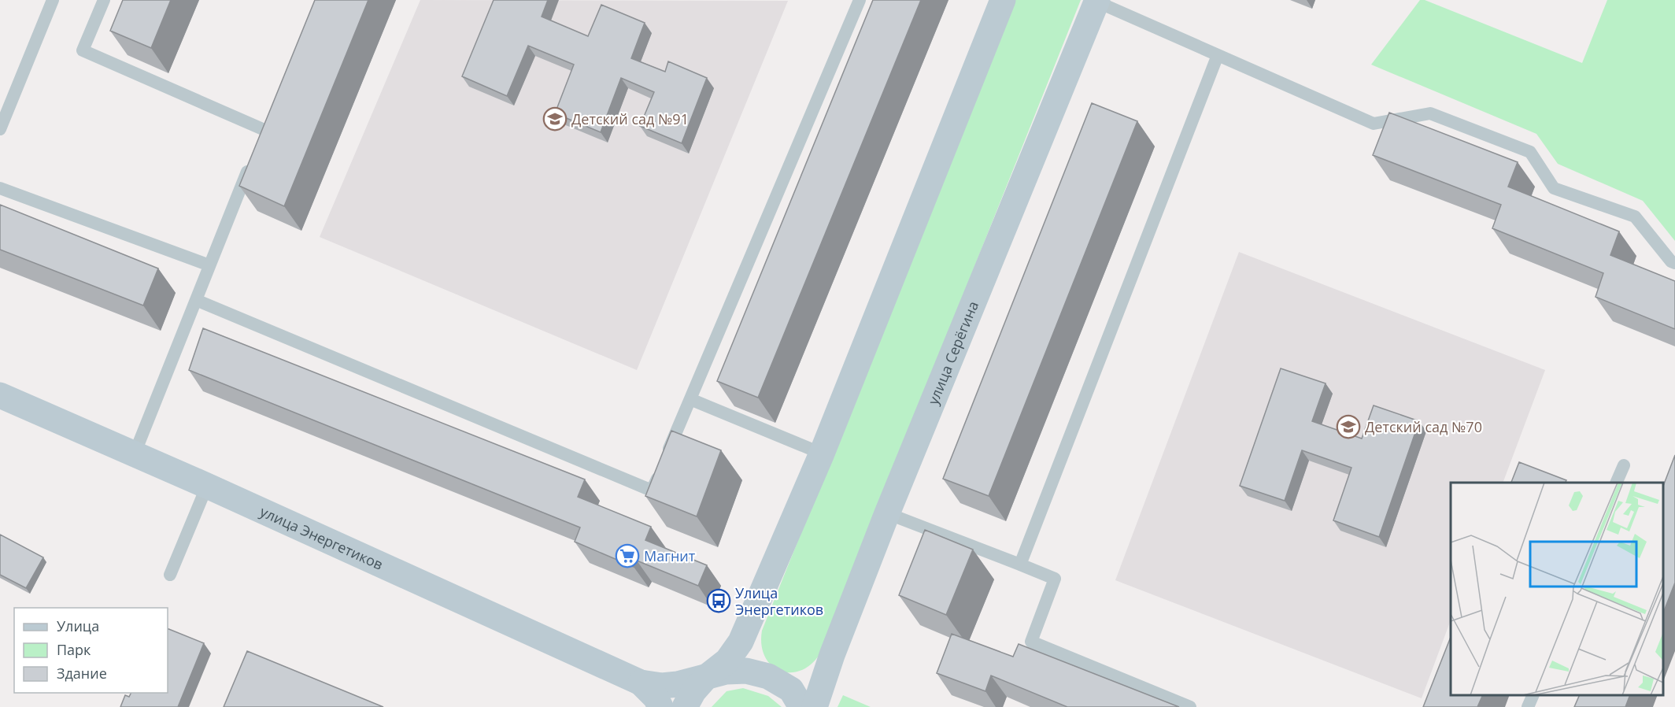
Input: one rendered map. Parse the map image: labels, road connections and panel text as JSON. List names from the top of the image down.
{
  "streets": {
    "main road": ["улица Серёгина", "улица Энергетиков"]
  },
  "places": {
    "school or university": ["Детский сад №91", "Детский сад №70"],
    "supermarket": ["Магнит"],
    "bus stop": ["Улица Энергетиков"]
  },
  "legend": ["Улица", "Парк", "Здание"]
}
